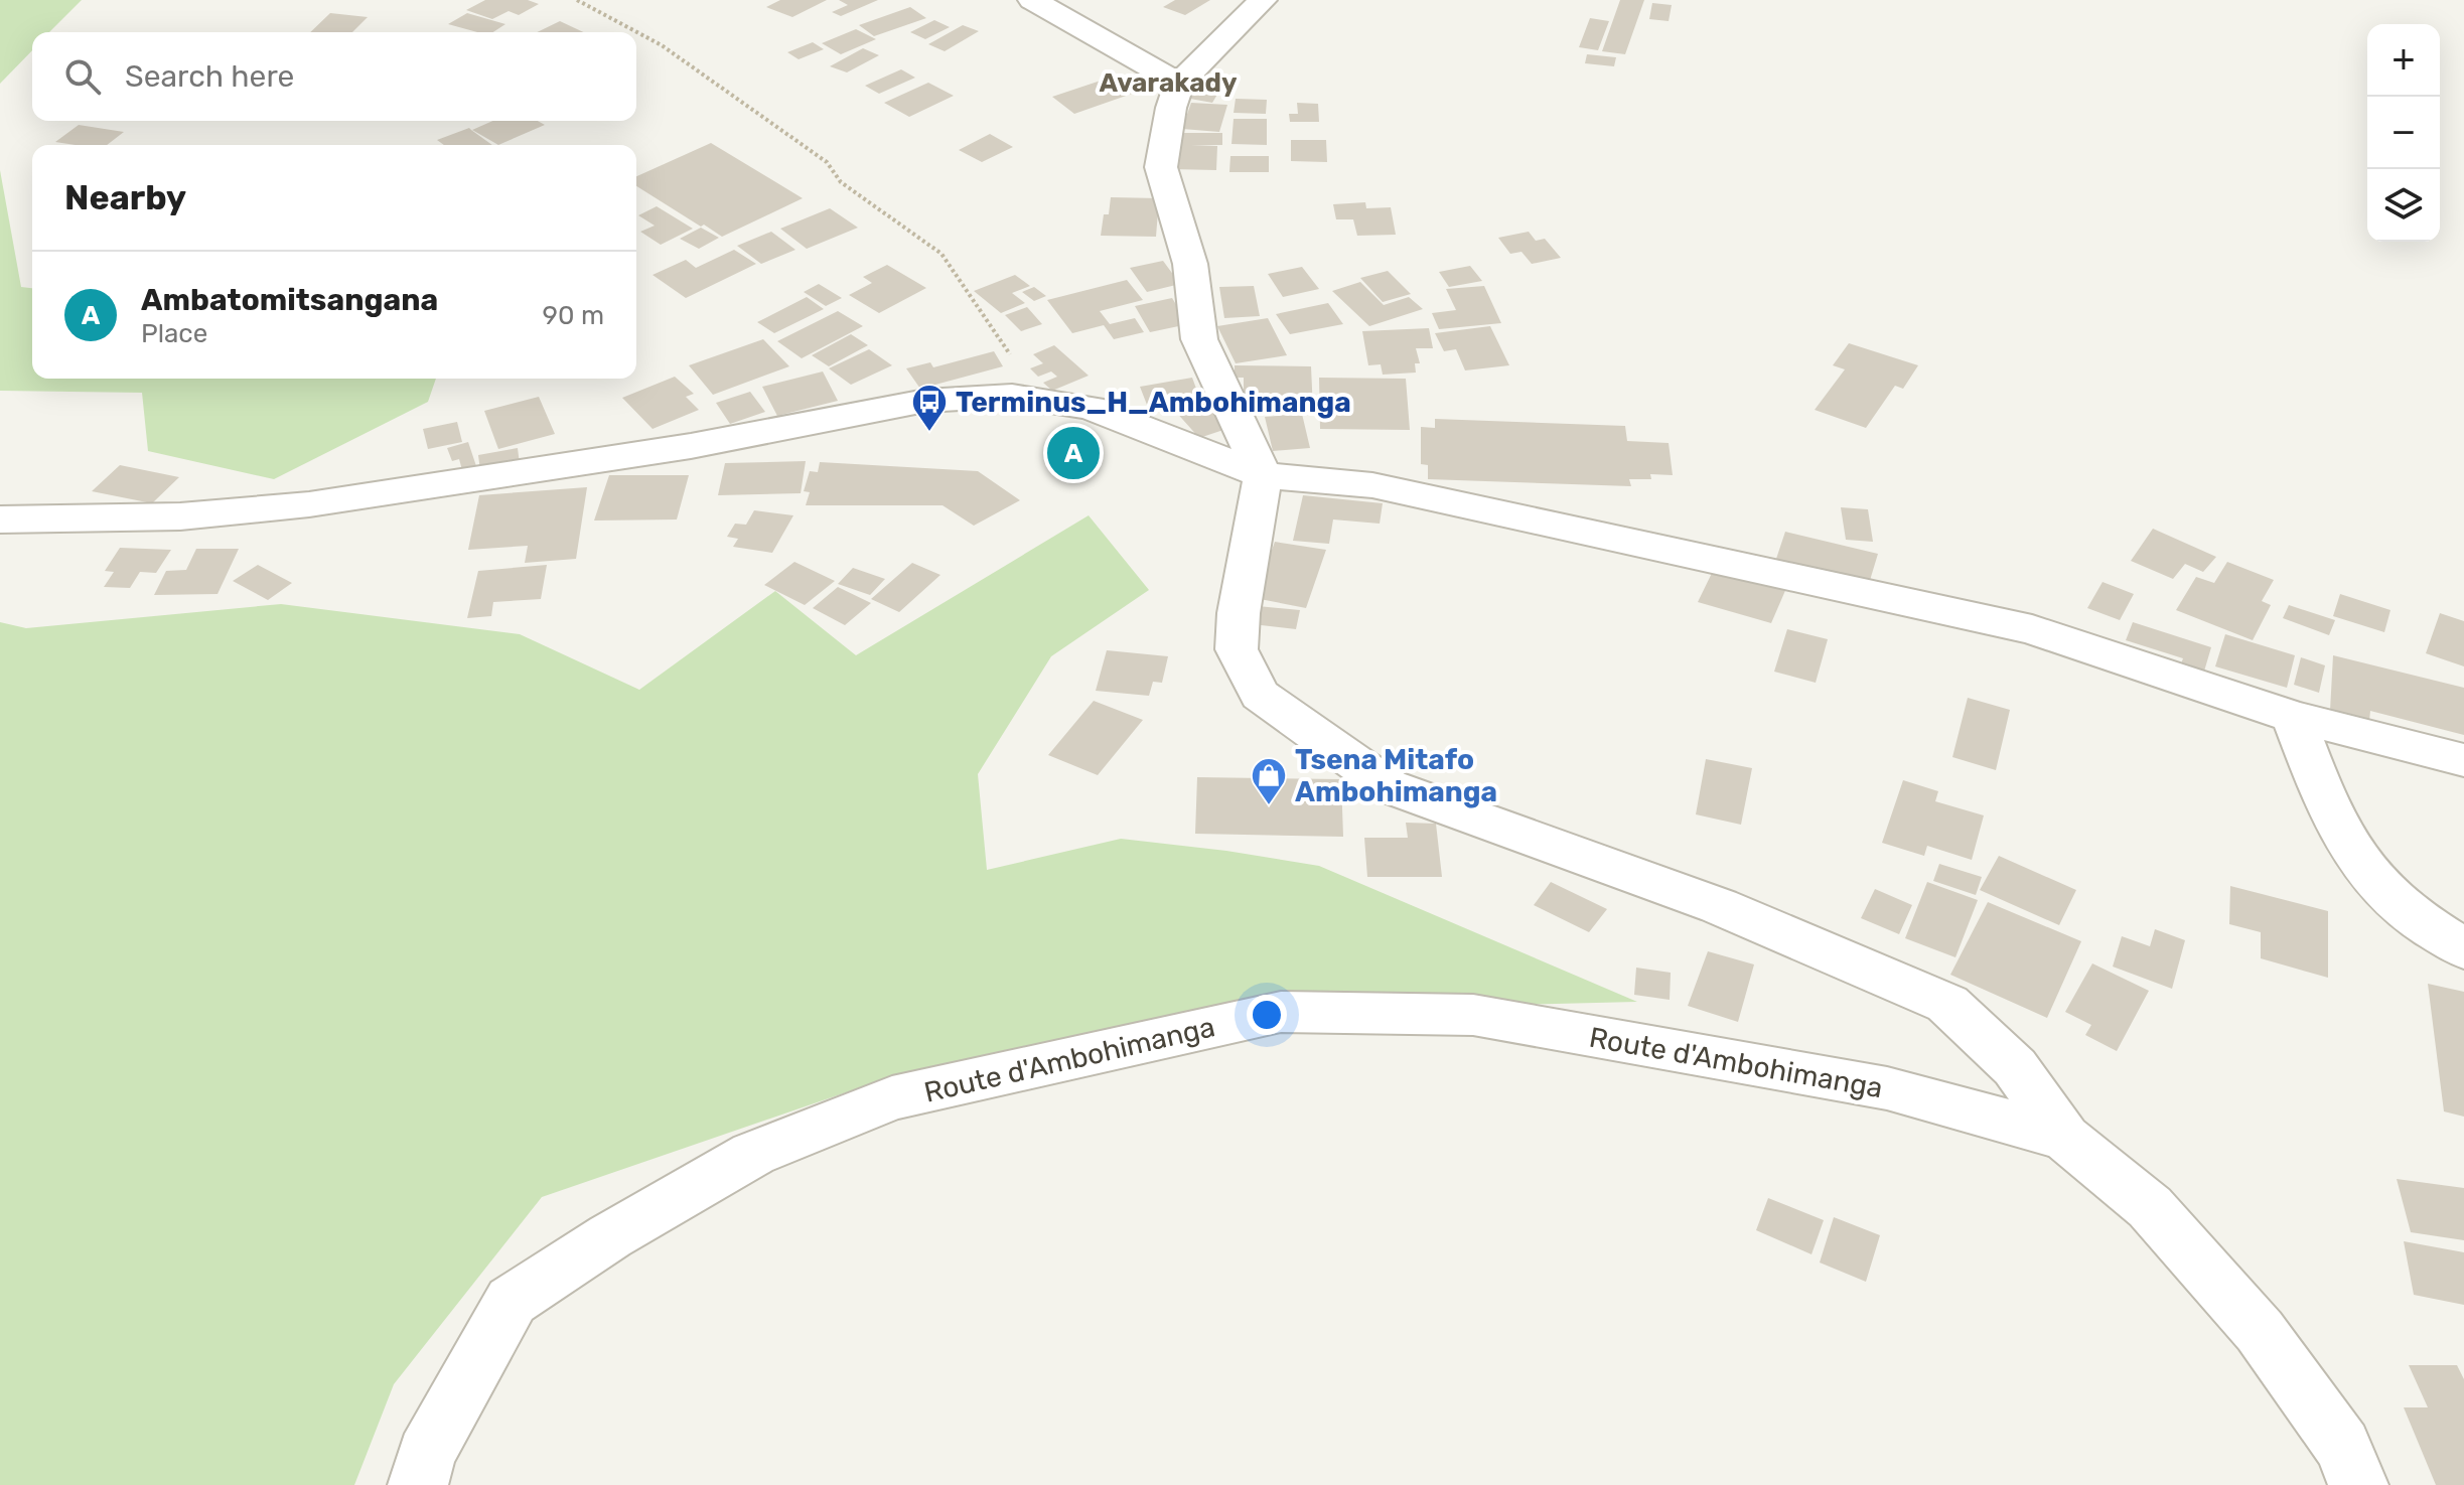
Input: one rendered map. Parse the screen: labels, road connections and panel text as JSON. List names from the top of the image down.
{
  "streets": {
    "street": ["Route d'Ambohimanga"]
  },
  "districts": ["Avarakady"],
  "places": {
    "bus stop": ["Terminus_H_Ambohimanga"],
    "shop": ["Tsena Mitafo Ambohimanga"]
  },
  "page": {
    "map_buttons": ["+", "−"],
    "search": "Search here",
    "heading": "Nearby",
    "list": [
      {
        "mark": "A",
        "name": "Ambatomitsangana",
        "note": "Place",
        "value": "90 m"
      }
    ],
    "pins": "A"
  }
}
